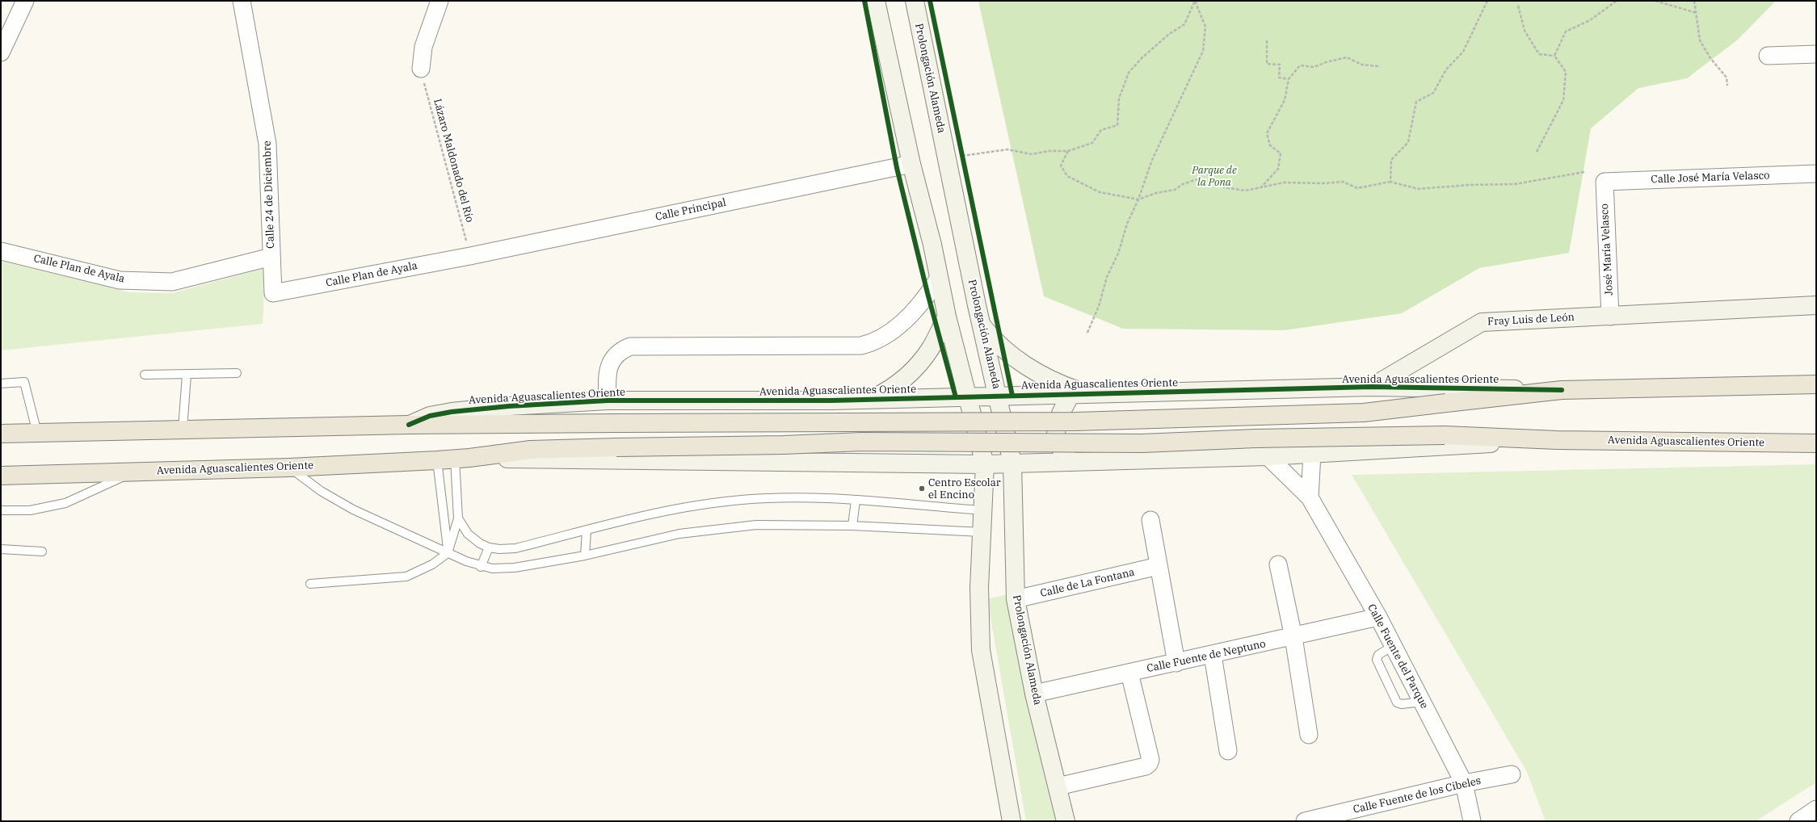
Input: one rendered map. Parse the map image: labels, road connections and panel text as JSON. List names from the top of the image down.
{
  "streets": {
    "main road": ["Avenida Aguascalientes Oriente"],
    "street": [
      "Prolongación Alameda",
      "Calle José María Velasco",
      "Calle 24 de Diciembre",
      "Calle Principal",
      "José María Velasco",
      "Calle Plan de Ayala",
      "Fray Luis de León",
      "Calle de La Fontana",
      "Calle Fuente de Neptuno",
      "Calle Fuente del Parque",
      "Calle Fuente de los Cibeles"
    ],
    "path": ["Lázaro Maldonado del Río"]
  },
  "crossings": [
    ["Prolongación Alameda", "Avenida Aguascalientes Oriente"],
    ["Prolongación Alameda", "Calle de La Fontana"],
    ["Prolongación Alameda", "Calle Fuente de Neptuno"],
    ["Lázaro Maldonado del Río", "Calle Principal"],
    ["Lázaro Maldonado del Río", "Calle Plan de Ayala"],
    ["Calle José María Velasco", "José María Velasco"],
    ["Calle 24 de Diciembre", "Calle Plan de Ayala"],
    ["Calle Principal", "Calle Plan de Ayala"],
    ["José María Velasco", "Fray Luis de León"],
    ["Fray Luis de León", "Avenida Aguascalientes Oriente"],
    ["Avenida Aguascalientes Oriente", "Calle Fuente del Parque"],
    ["Calle Fuente de Neptuno", "Calle Fuente del Parque"],
    ["Calle Fuente del Parque", "Calle Fuente de los Cibeles"]
  ],
  "parks": ["Parque de la Pona"],
  "places": ["Centro Escolar el Encino"]
}
